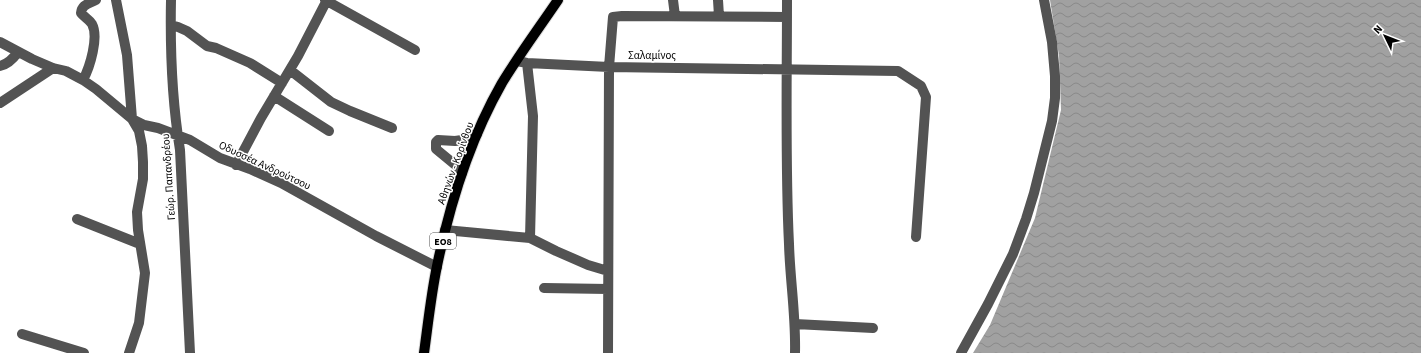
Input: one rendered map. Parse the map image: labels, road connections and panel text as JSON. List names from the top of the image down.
{
  "streets": {
    "main road": ["Αθηνών - Κορίνθου", "ΕΟ8"],
    "street": ["Σαλαμίνος", "Οδυσσέα Ανδρούτσου", "Γεώρ. Παπανδρέου"]
  },
  "crossings": [
    ["Σαλαμίνος", "Αθηνών - Κορίνθου"],
    ["Αθηνών - Κορίνθου", "Οδυσσέα Ανδρούτσου"],
    ["Οδυσσέα Ανδρούτσου", "Γεώρ. Παπανδρέου"]
  ],
  "north": "top left"
}
